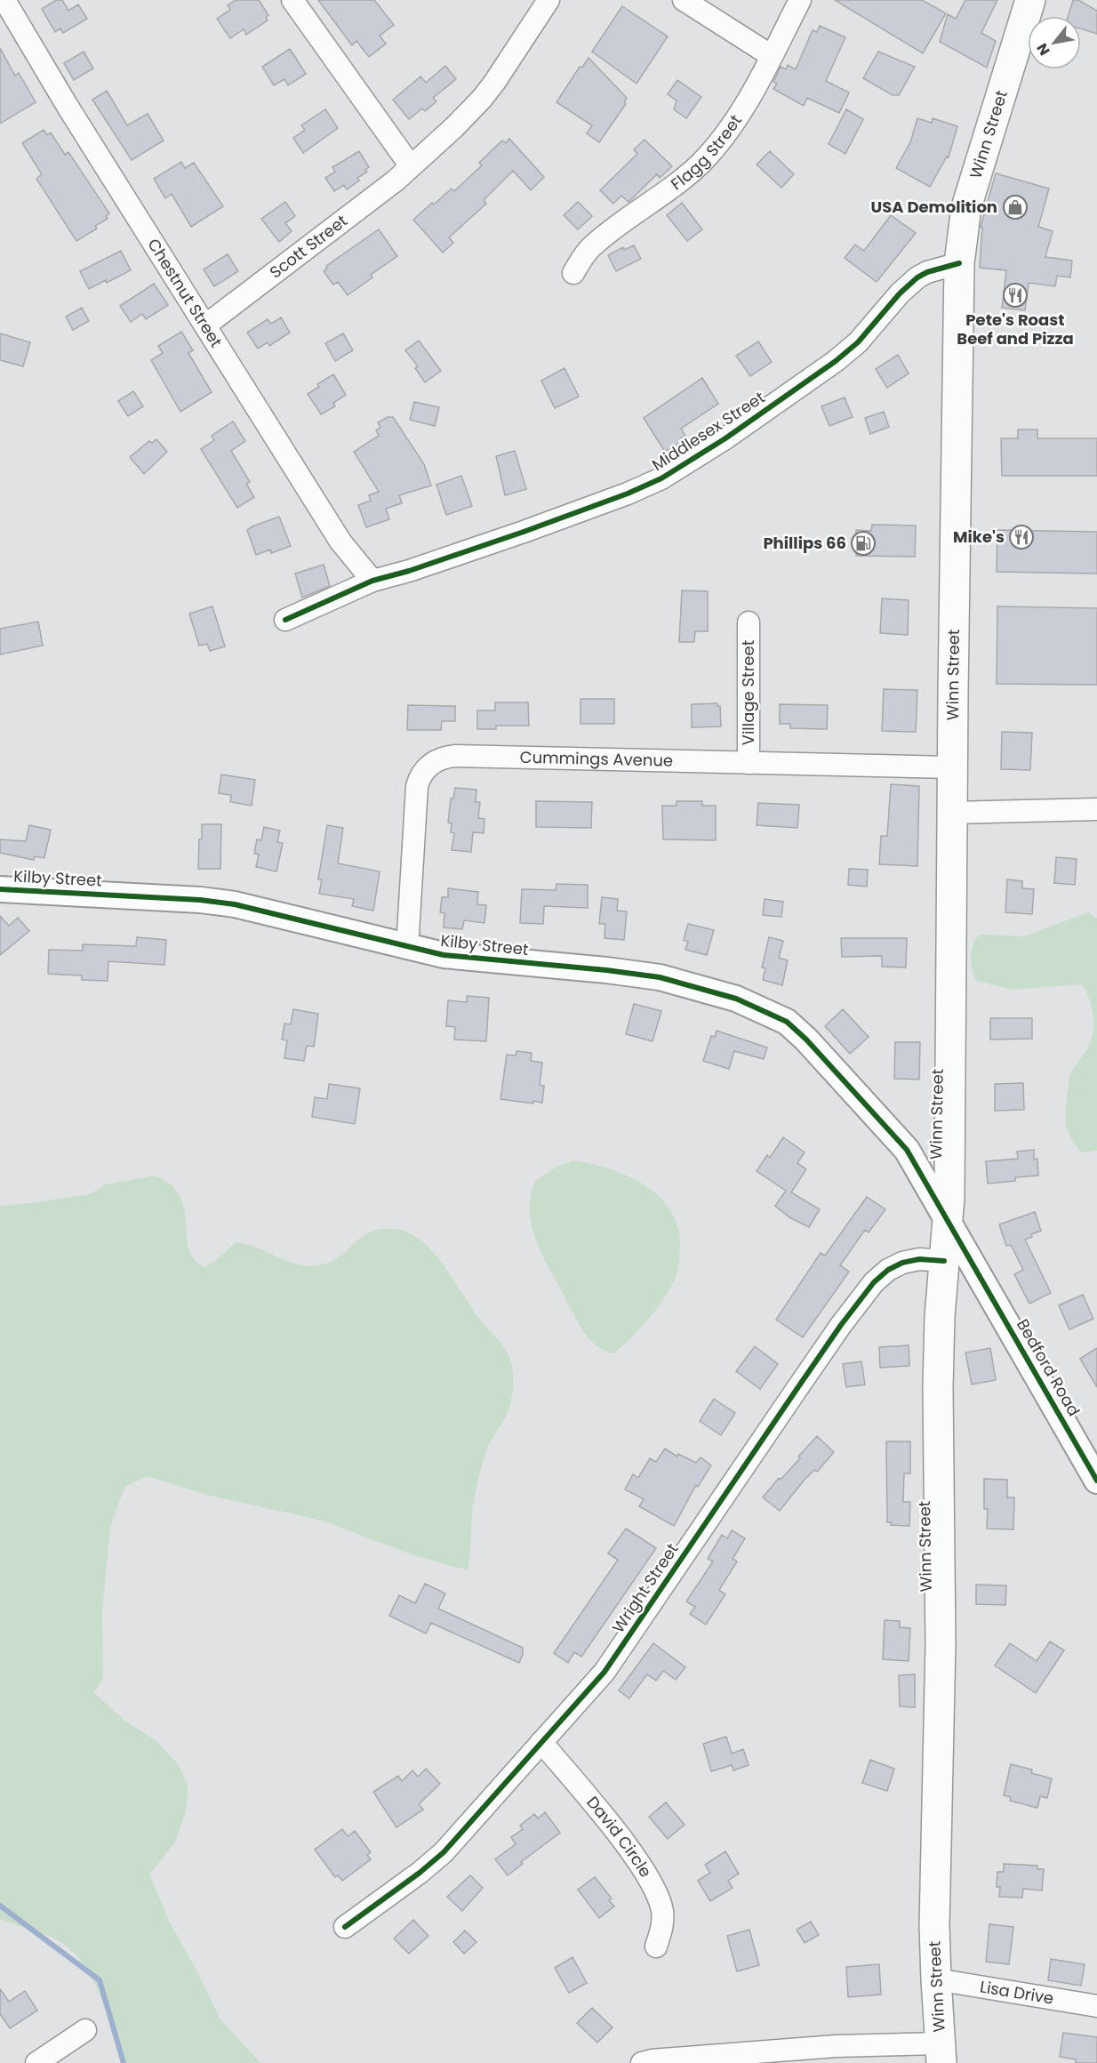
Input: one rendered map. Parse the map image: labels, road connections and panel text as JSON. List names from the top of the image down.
{
  "streets": {
    "main road": ["Winn Street"],
    "street": [
      "Flagg Street",
      "Scott Street",
      "Chestnut Street",
      "Middlesex Street",
      "Village Street",
      "Cummings Avenue",
      "Kilby Street",
      "Bedford Road",
      "Wright Street",
      "David Circle",
      "Lisa Drive"
    ]
  },
  "crossings": [
    ["Winn Street", "Middlesex Street"],
    ["Winn Street", "Cummings Avenue"],
    ["Winn Street", "Kilby Street"],
    ["Winn Street", "Bedford Road"],
    ["Winn Street", "Wright Street"],
    ["Winn Street", "Lisa Drive"],
    ["Scott Street", "Chestnut Street"],
    ["Chestnut Street", "Middlesex Street"],
    ["Village Street", "Cummings Avenue"],
    ["Cummings Avenue", "Kilby Street"],
    ["Kilby Street", "Bedford Road"],
    ["Wright Street", "David Circle"]
  ],
  "places": {
    "shop": ["USA Demolition"],
    "restaurant": ["Pete's Roast Beef and Pizza", "Mike's"],
    "fuel station": ["Phillips 66"]
  },
  "north": "bottom left"
}
